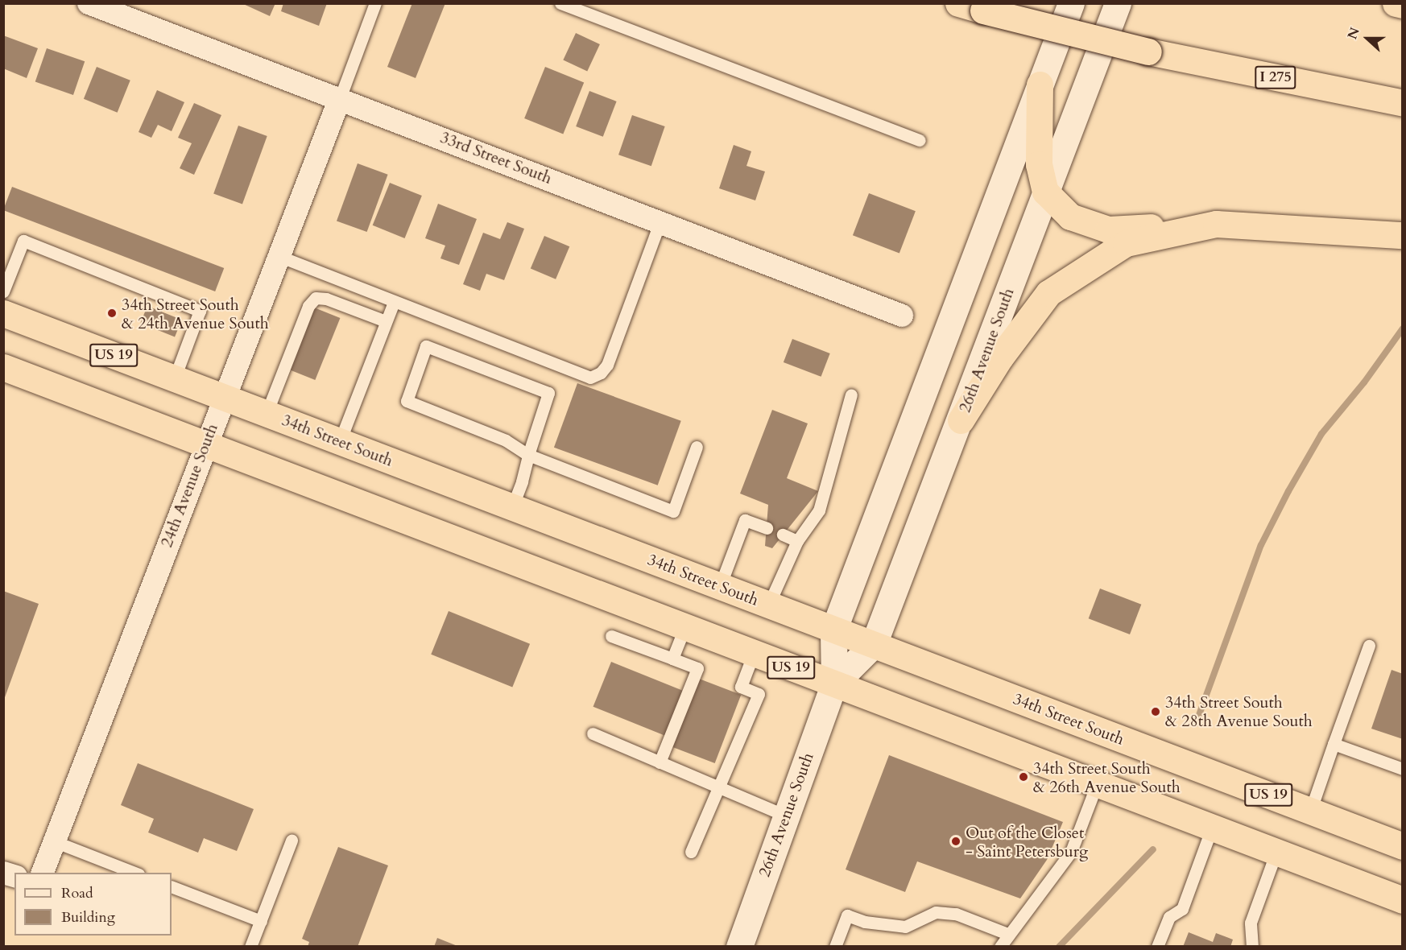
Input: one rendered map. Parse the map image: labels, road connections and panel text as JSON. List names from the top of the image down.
{
  "streets": {
    "highway": ["I 275", "US 19", "34th Street South"],
    "main road": ["26th Avenue South"],
    "street": ["33rd Street South", "24th Avenue South"]
  },
  "crossings": [
    ["33rd Street South", "24th Avenue South"],
    ["26th Avenue South", "US 19"],
    ["26th Avenue South", "34th Street South"],
    ["US 19", "24th Avenue South"],
    ["34th Street South", "24th Avenue South"]
  ],
  "places": [
    "34th Street South & 24th Avenue South",
    "34th Street South & 28th Avenue South",
    "34th Street South & 26th Avenue South",
    "Out of the Closet - Saint Petersburg"
  ],
  "legend": ["Road", "Building"],
  "north": "left"
}
